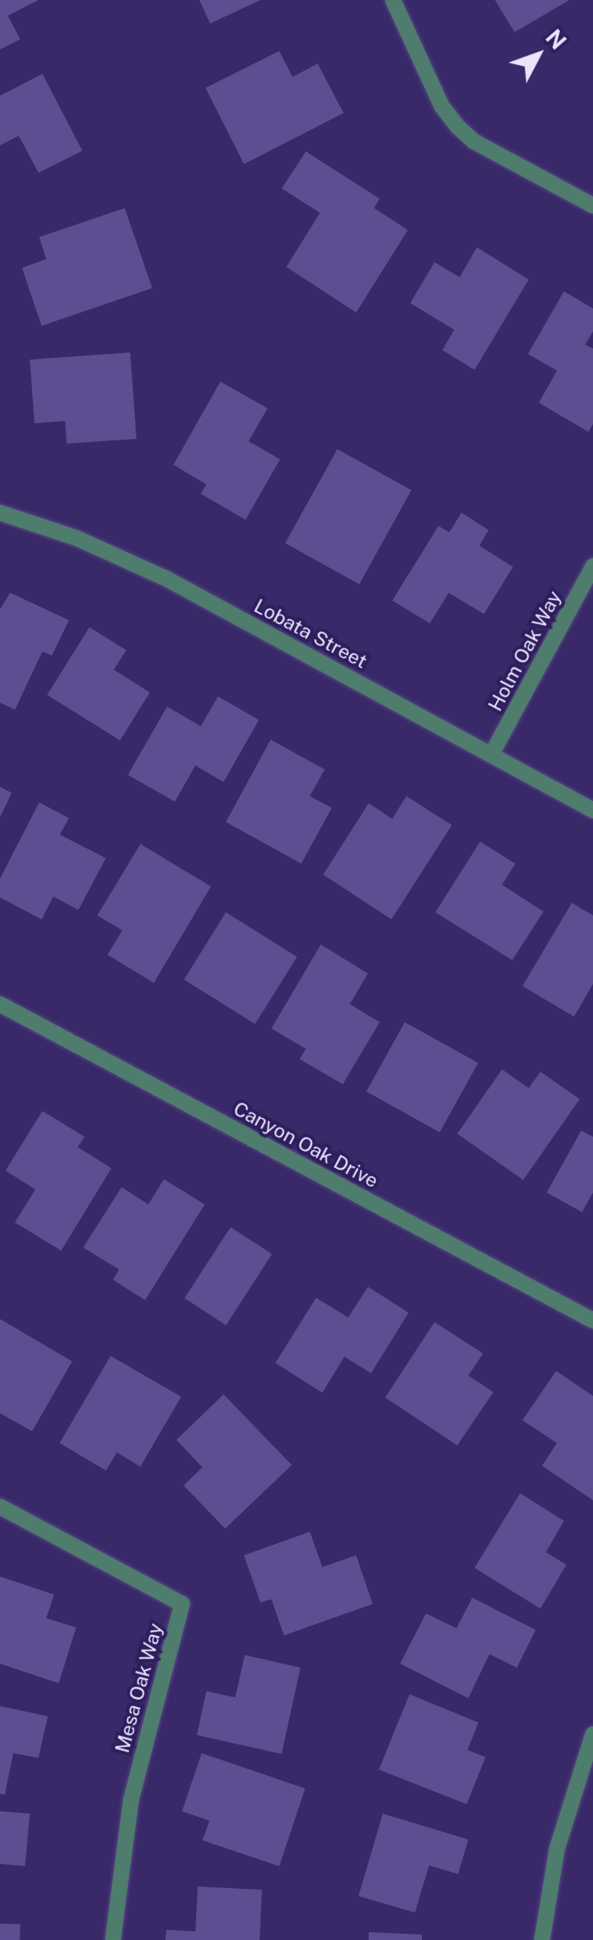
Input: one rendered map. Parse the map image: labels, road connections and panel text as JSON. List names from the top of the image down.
{
  "streets": {
    "street": [
      "Lobata Street",
      "Holm Oak Way",
      "Canyon Oak Drive",
      "Mesa Oak Way"
    ]
  },
  "crossings": [
    ["Lobata Street", "Holm Oak Way"]
  ],
  "north": "top right"
}
